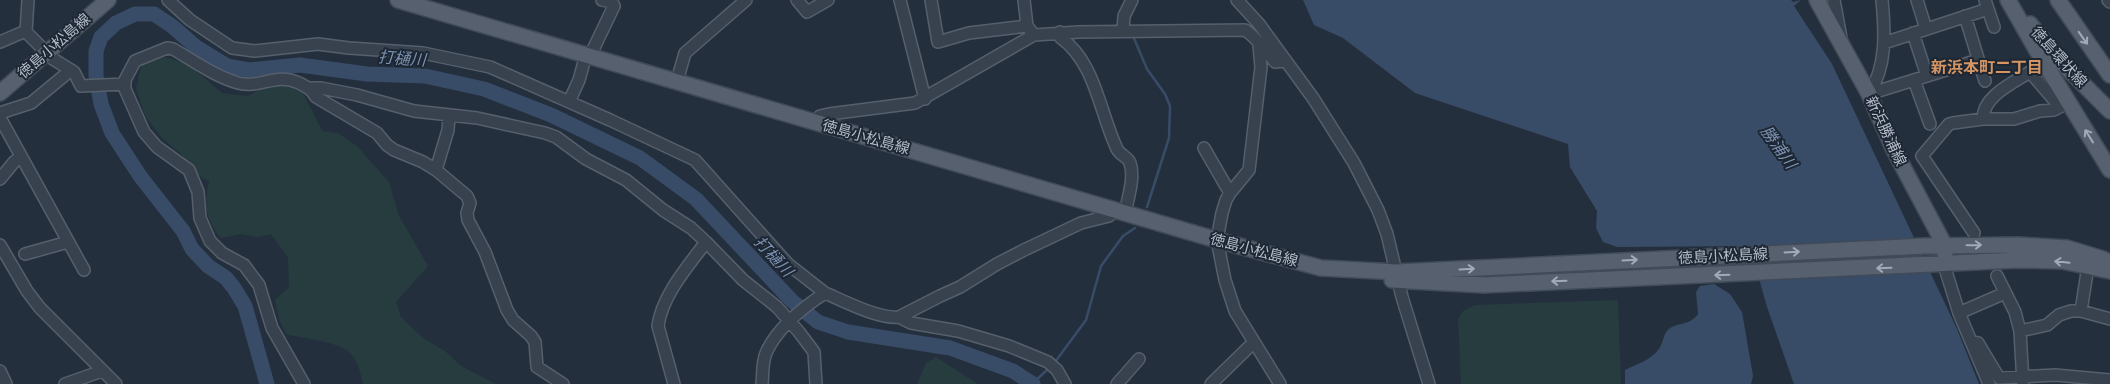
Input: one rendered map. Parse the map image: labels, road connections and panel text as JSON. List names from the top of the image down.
{
  "streets": {
    "main road": ["徳島小松島線", "徳島環状線", "新浜勝浦線"]
  },
  "crossings": [
    ["徳島小松島線", "新浜勝浦線"]
  ],
  "districts": ["新浜本町二丁目"],
  "water": ["打樋川", "勝浦川"]
}
